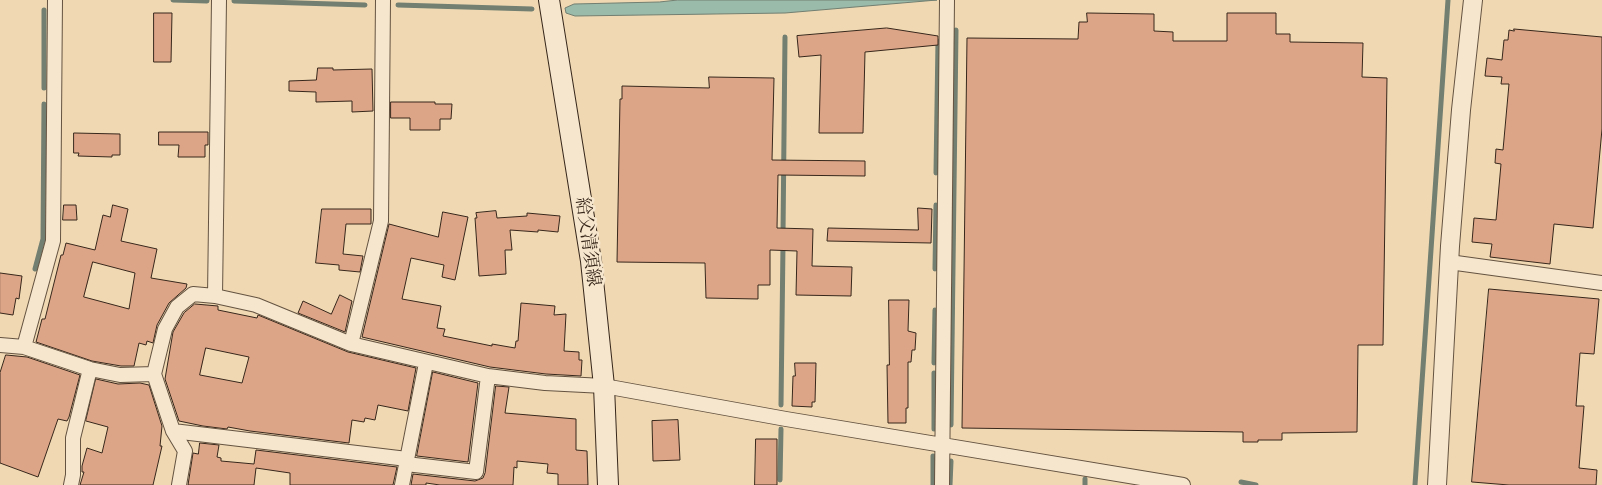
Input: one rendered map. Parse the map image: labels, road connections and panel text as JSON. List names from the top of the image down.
{
  "streets": {
    "main road": ["給父清須線"]
  }
}
